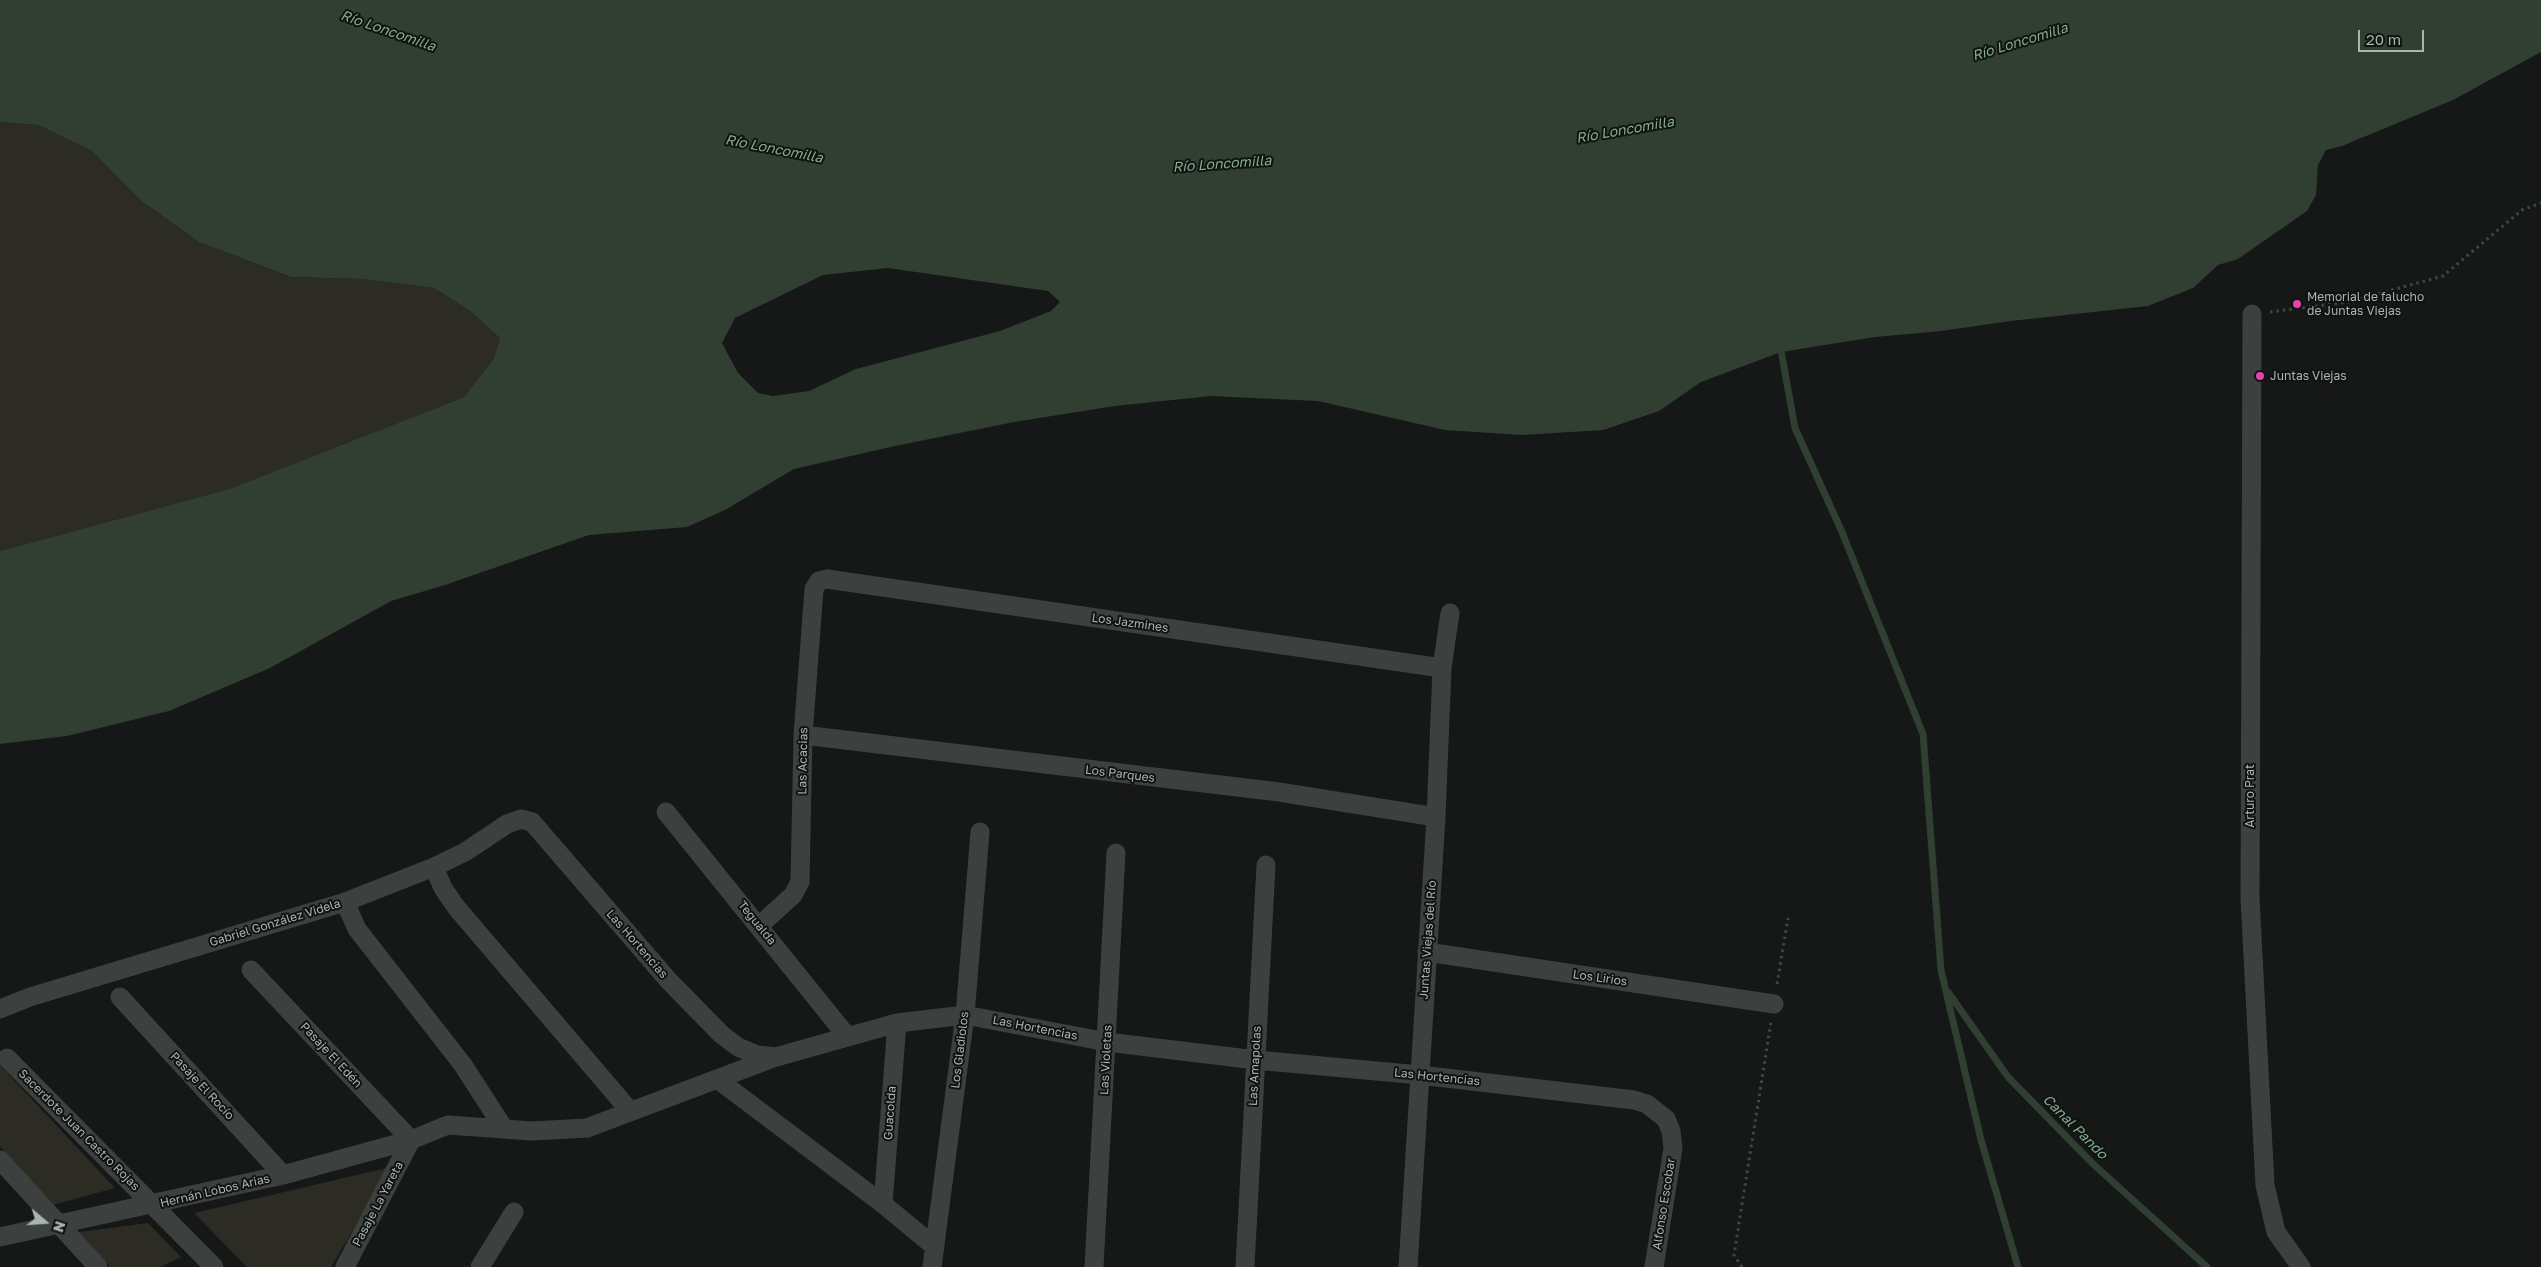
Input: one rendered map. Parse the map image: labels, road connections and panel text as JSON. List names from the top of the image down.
{
  "streets": {
    "street": [
      "Los Jazmines",
      "Las Acacias",
      "Los Parques",
      "Arturo Prat",
      "Gabriel González Videla",
      "Tegualda",
      "Juntas Viejas del Río",
      "Las Hortencias",
      "Los Lirios",
      "Los Gladiolos",
      "Pasaje El Edén",
      "Las Violetas",
      "Las Amapolas",
      "Pasaje El Rocío",
      "Guacolda",
      "Sacerdote Juan Castro Rojas",
      "Hernán Lobos Arias",
      "Pasaje La Yareta",
      "Alfonso Escobar"
    ]
  },
  "crossings": [
    ["Los Jazmines", "Las Acacias"],
    ["Los Jazmines", "Juntas Viejas del Río"],
    ["Las Acacias", "Los Parques"],
    ["Las Acacias", "Tegualda"],
    ["Los Parques", "Juntas Viejas del Río"],
    ["Gabriel González Videla", "Las Hortencias"],
    ["Tegualda", "Las Hortencias"],
    ["Juntas Viejas del Río", "Las Hortencias"],
    ["Juntas Viejas del Río", "Los Lirios"],
    ["Las Hortencias", "Los Gladiolos"],
    ["Las Hortencias", "Las Violetas"],
    ["Las Hortencias", "Las Amapolas"],
    ["Las Hortencias", "Guacolda"],
    ["Las Hortencias", "Hernán Lobos Arias"],
    ["Las Hortencias", "Alfonso Escobar"],
    ["Pasaje El Edén", "Hernán Lobos Arias"],
    ["Pasaje El Edén", "Pasaje La Yareta"],
    ["Pasaje El Rocío", "Hernán Lobos Arias"],
    ["Sacerdote Juan Castro Rojas", "Hernán Lobos Arias"],
    ["Hernán Lobos Arias", "Pasaje La Yareta"]
  ],
  "water": ["Río Loncomilla", "Canal Pando"],
  "places": ["Memorial de falucho de Juntas Viejas", "Juntas Viejas"],
  "scale_bar": "20 m",
  "north": "right"
}
